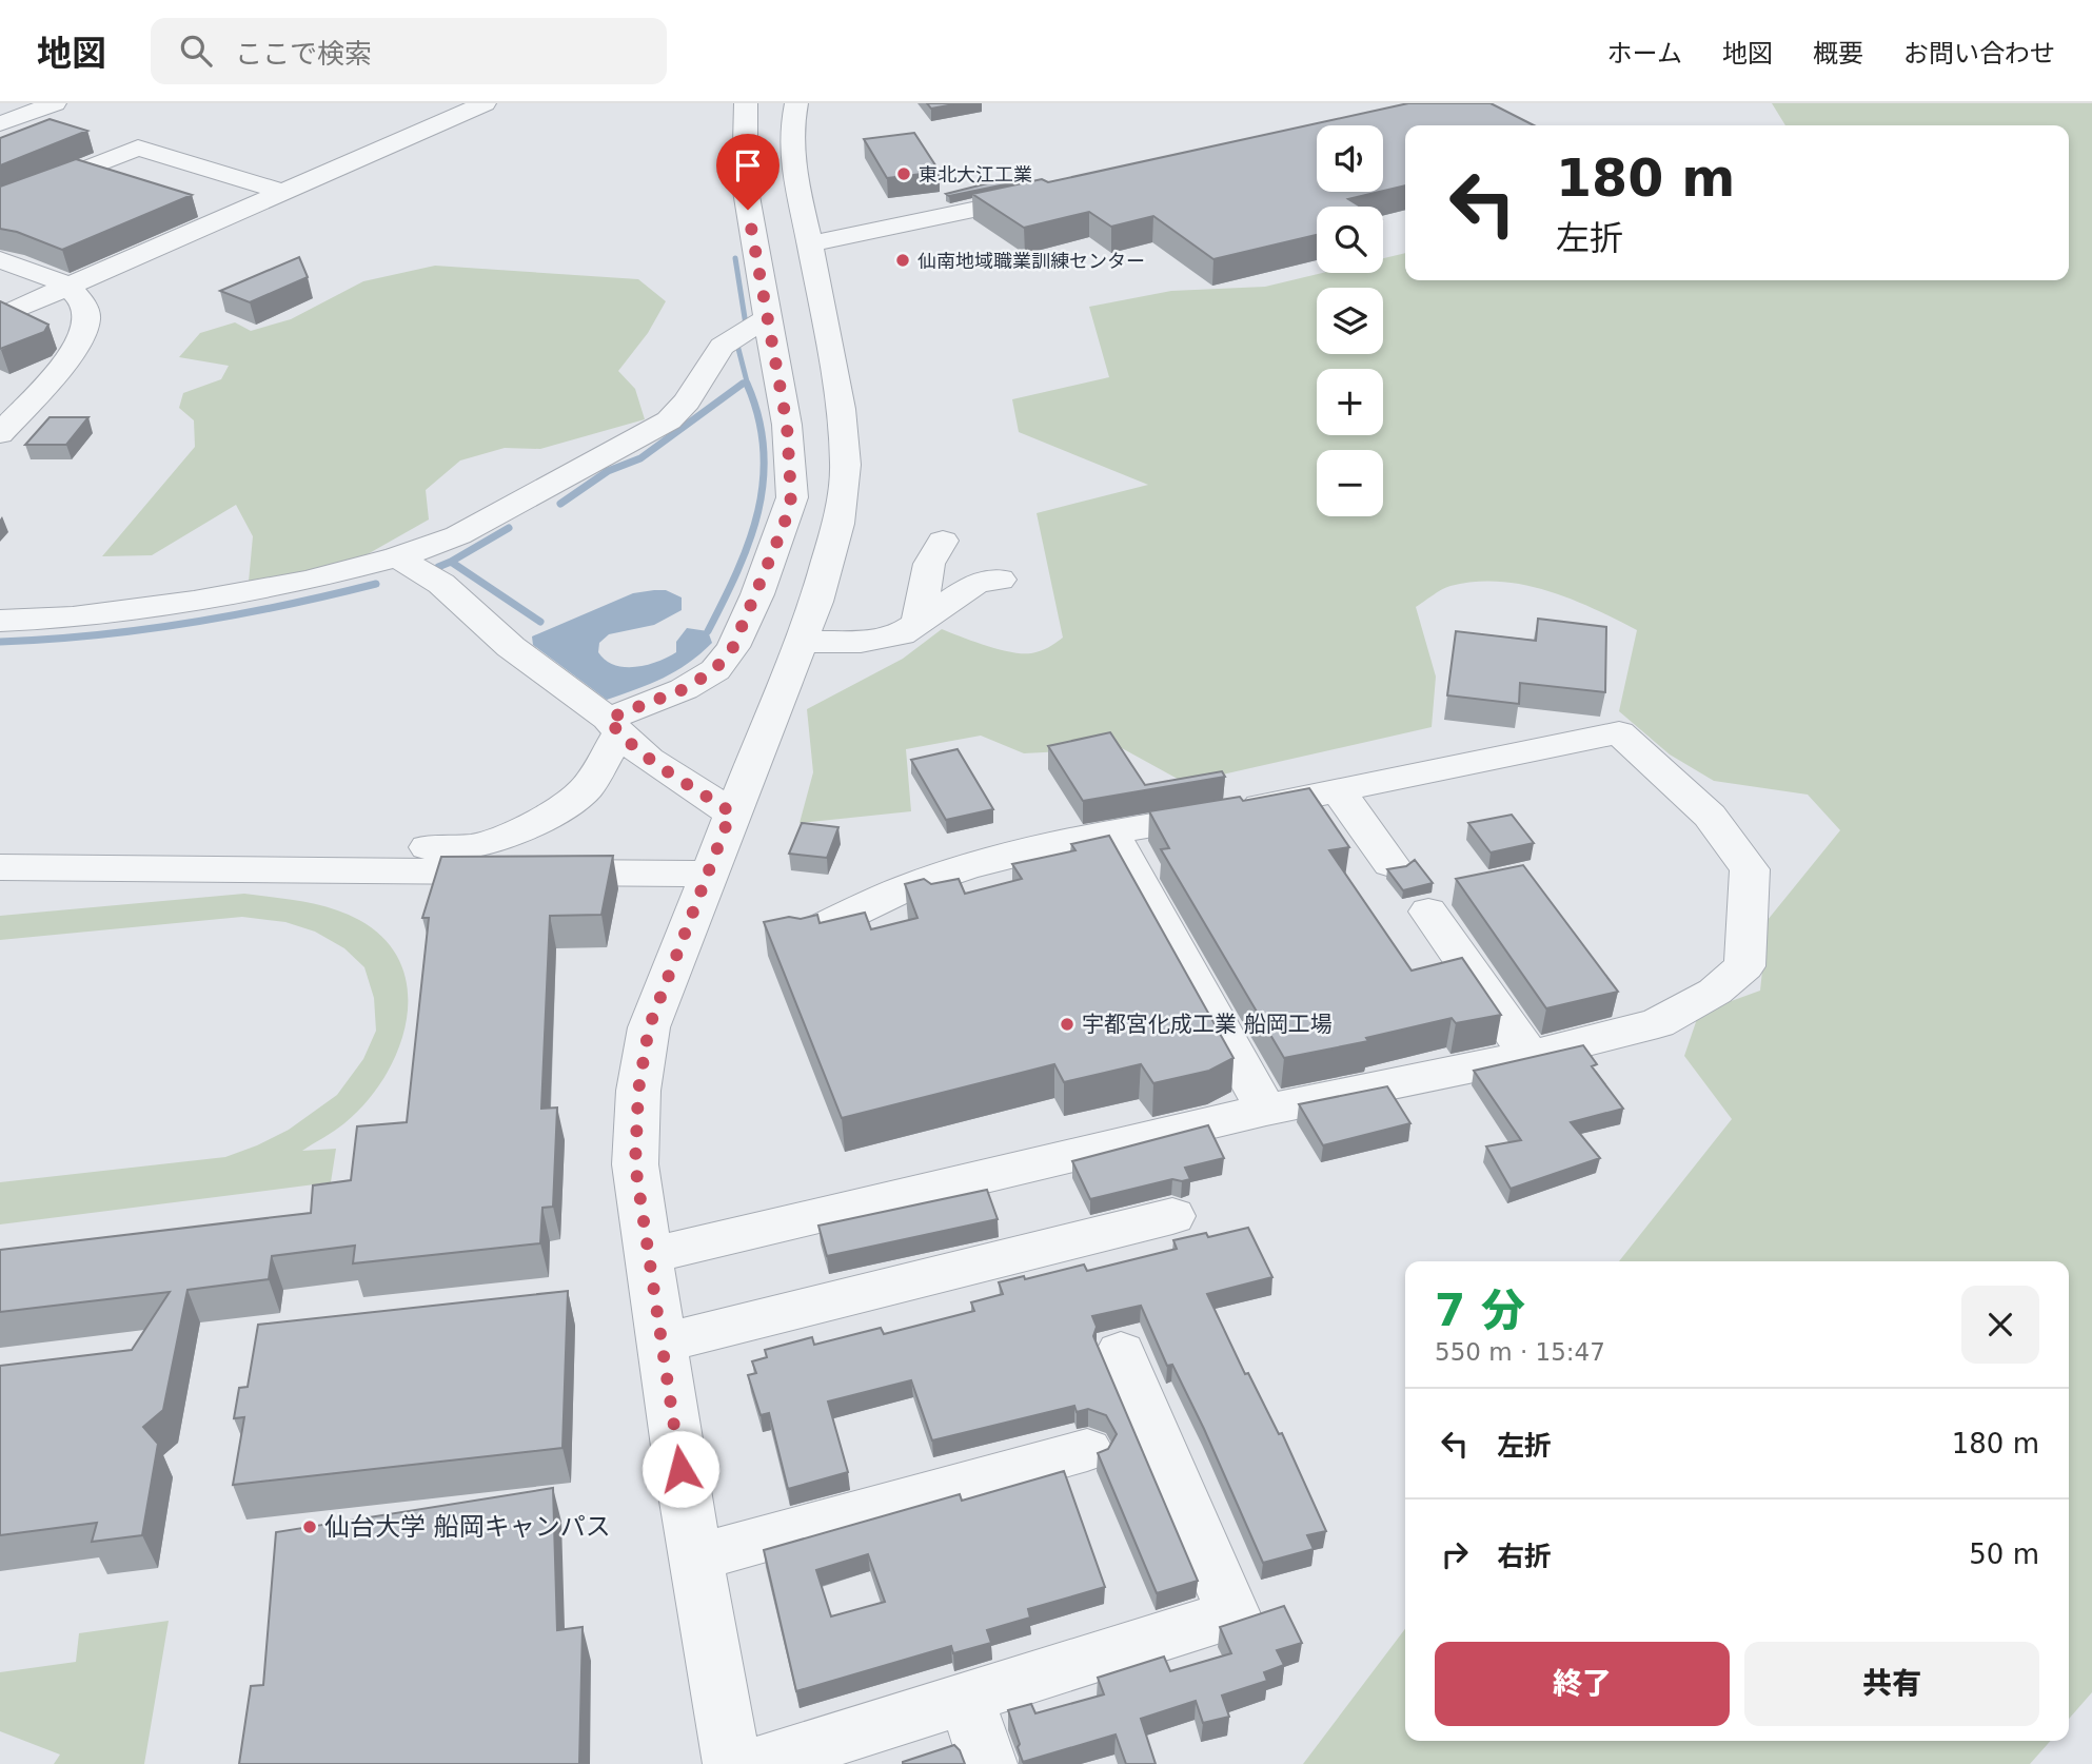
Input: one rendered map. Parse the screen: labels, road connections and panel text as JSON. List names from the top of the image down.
{
  "places": [
    "東北大江工業",
    "仙南地域職業訓練センター",
    "宇都宮化成工業 船岡工場",
    "仙台大学 船岡キャンパス"
  ],
  "page": {
    "header": "地図",
    "search": "ここで検索",
    "nav": [
      "ホーム",
      "地図",
      "概要",
      "お問い合わせ"
    ],
    "map_buttons": ["+", "−"],
    "turn": ["180 m", "左折"],
    "heading": ["7 分", "550 m · 15:47"],
    "list": [
      {
        "name": "左折",
        "value": "180 m"
      },
      {
        "name": "右折",
        "value": "50 m"
      }
    ],
    "buttons": ["終了", "共有"]
  }
}
